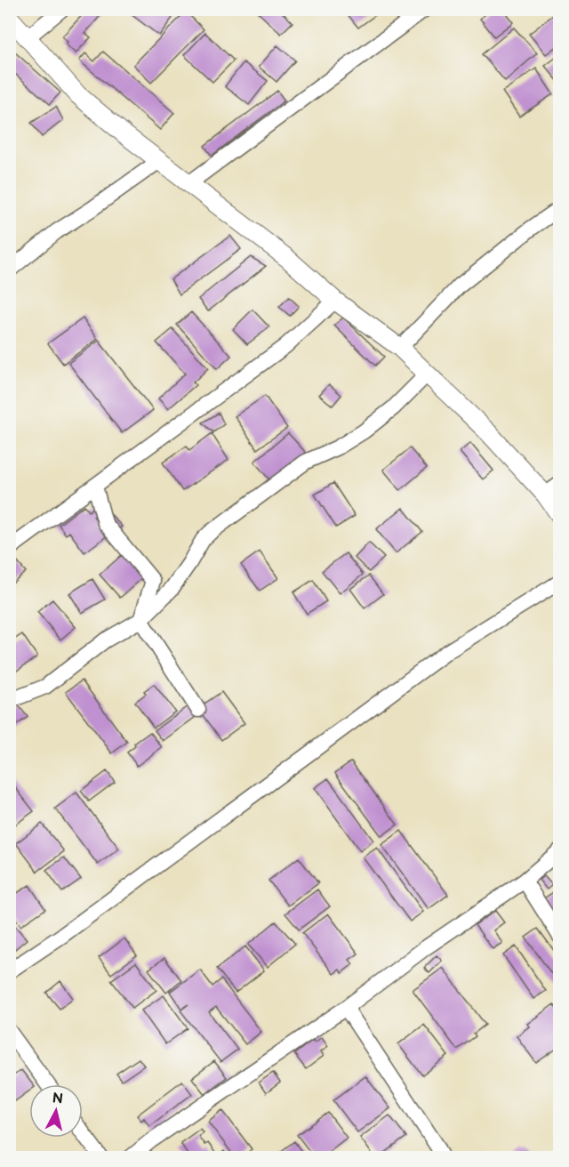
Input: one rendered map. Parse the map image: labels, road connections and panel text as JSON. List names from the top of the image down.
{
  "north": "top"
}
